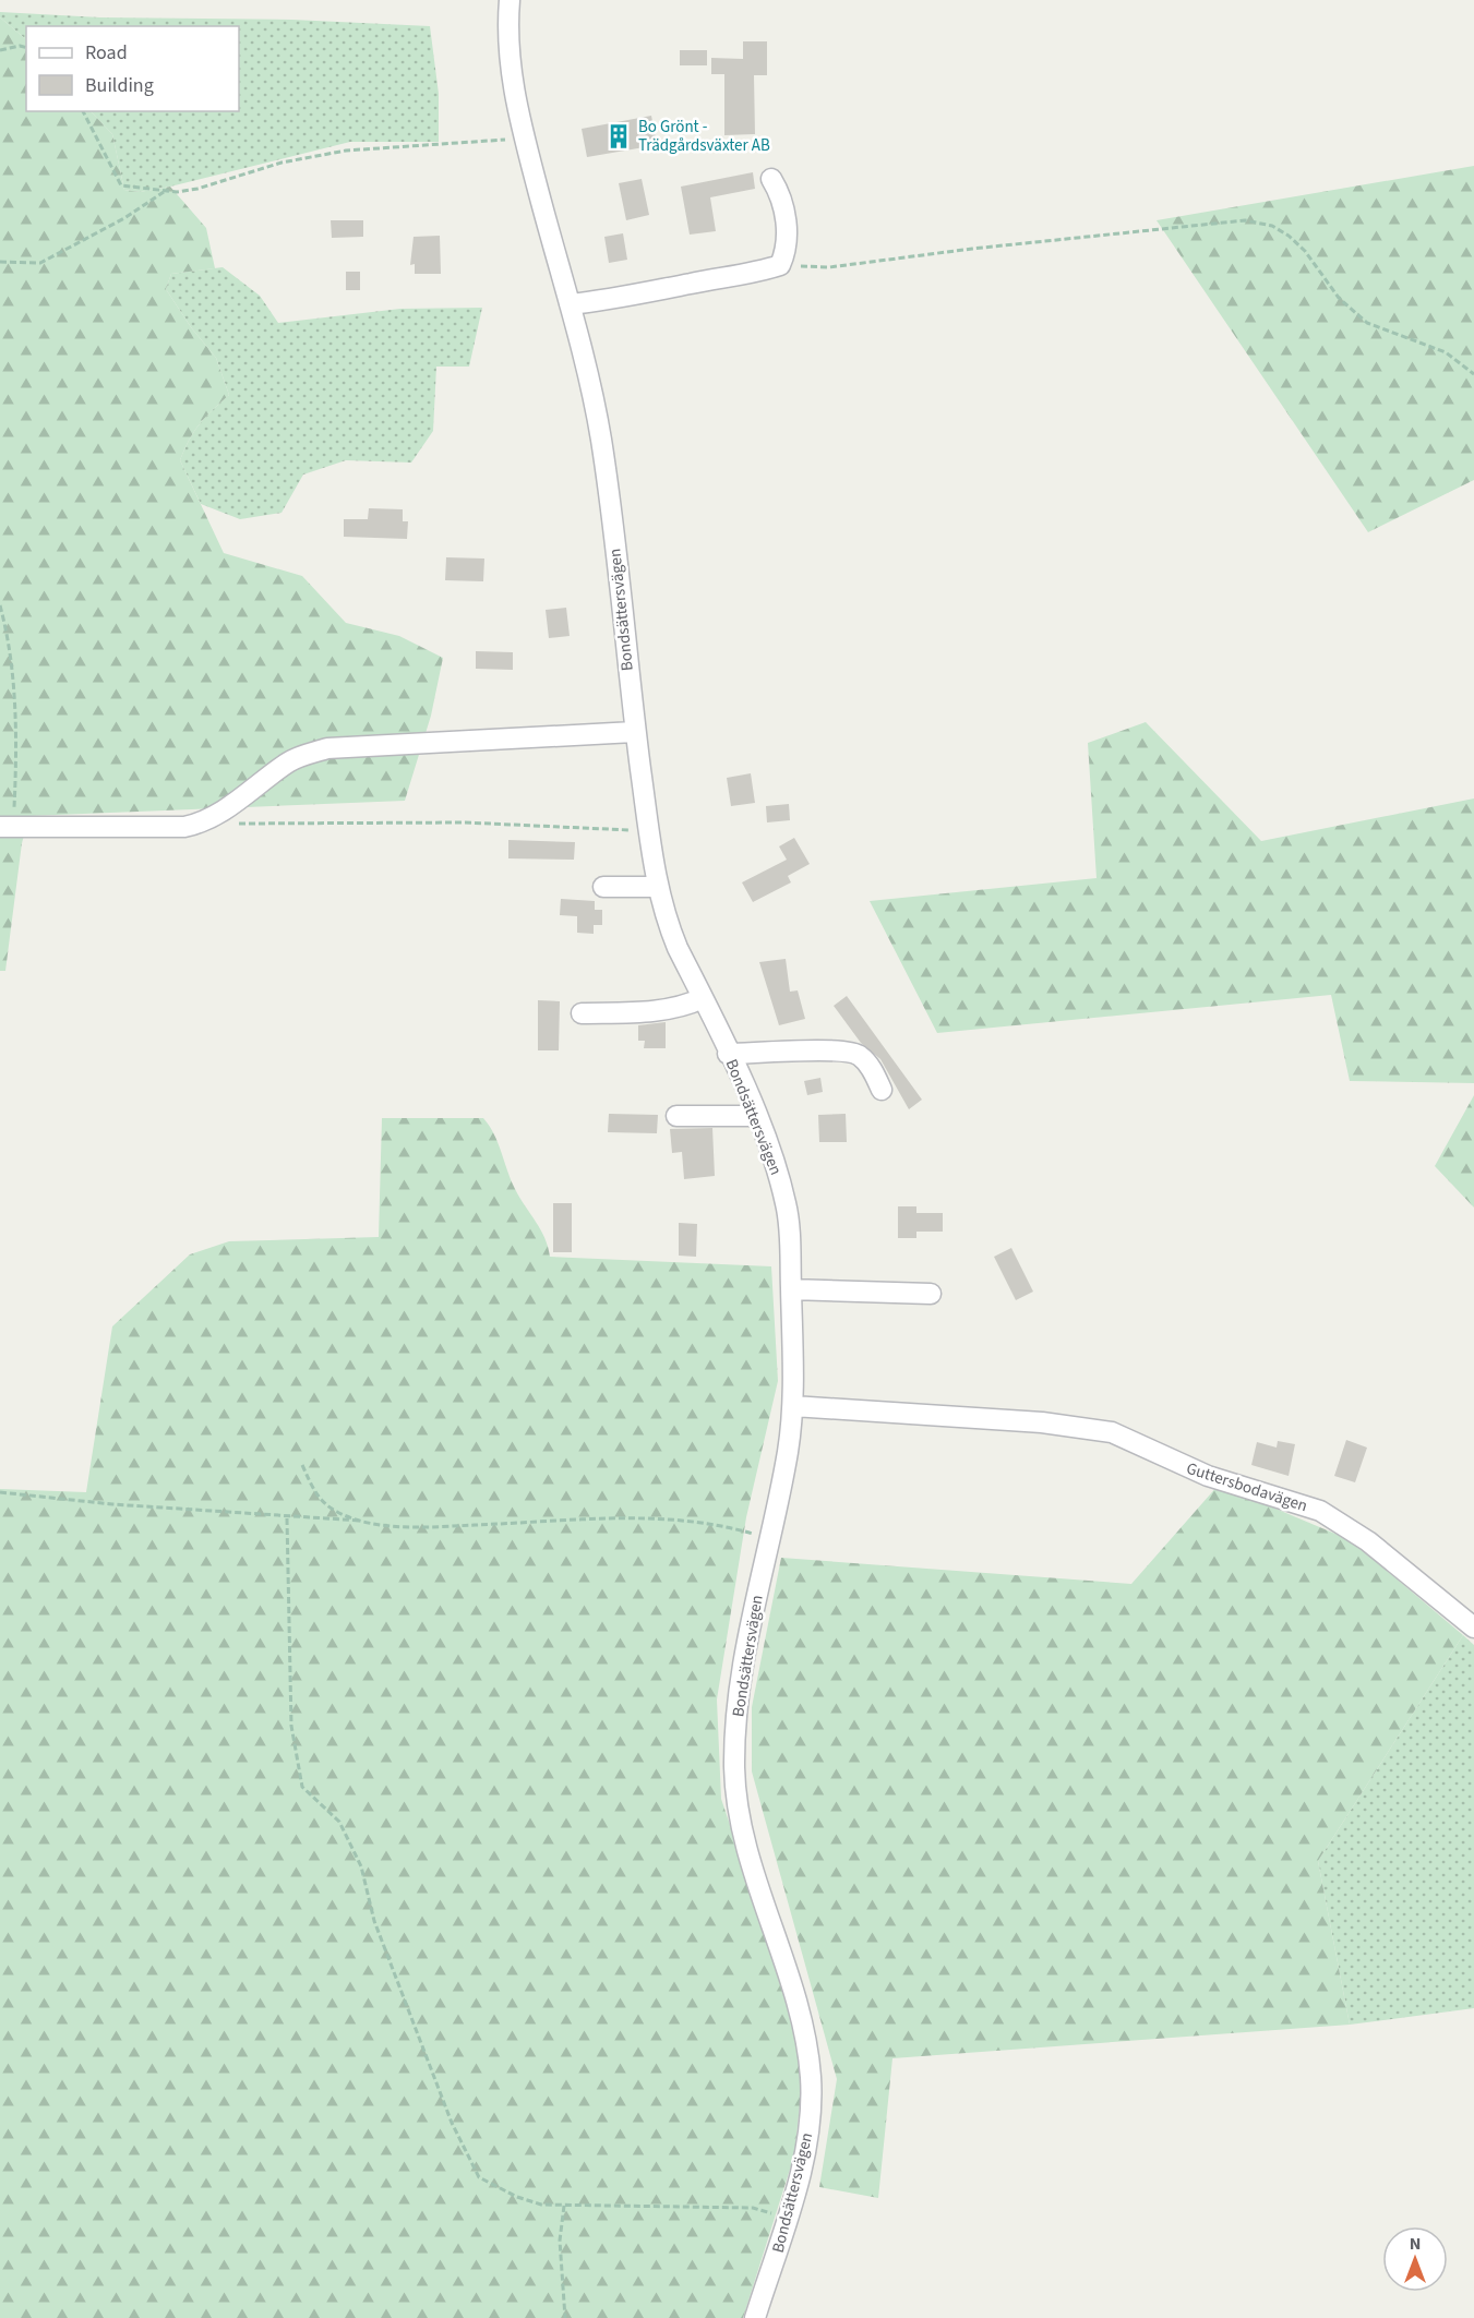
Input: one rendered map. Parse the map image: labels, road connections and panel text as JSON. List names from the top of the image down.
{
  "streets": {
    "street": ["Bondsättersvägen", "Guttersbodavägen"]
  },
  "crossings": [
    ["Bondsättersvägen", "Guttersbodavägen"]
  ],
  "places": {
    "building": ["Bo Grönt - Trädgårdsväxter AB"]
  },
  "legend": ["Road", "Building"],
  "north": "top"
}
